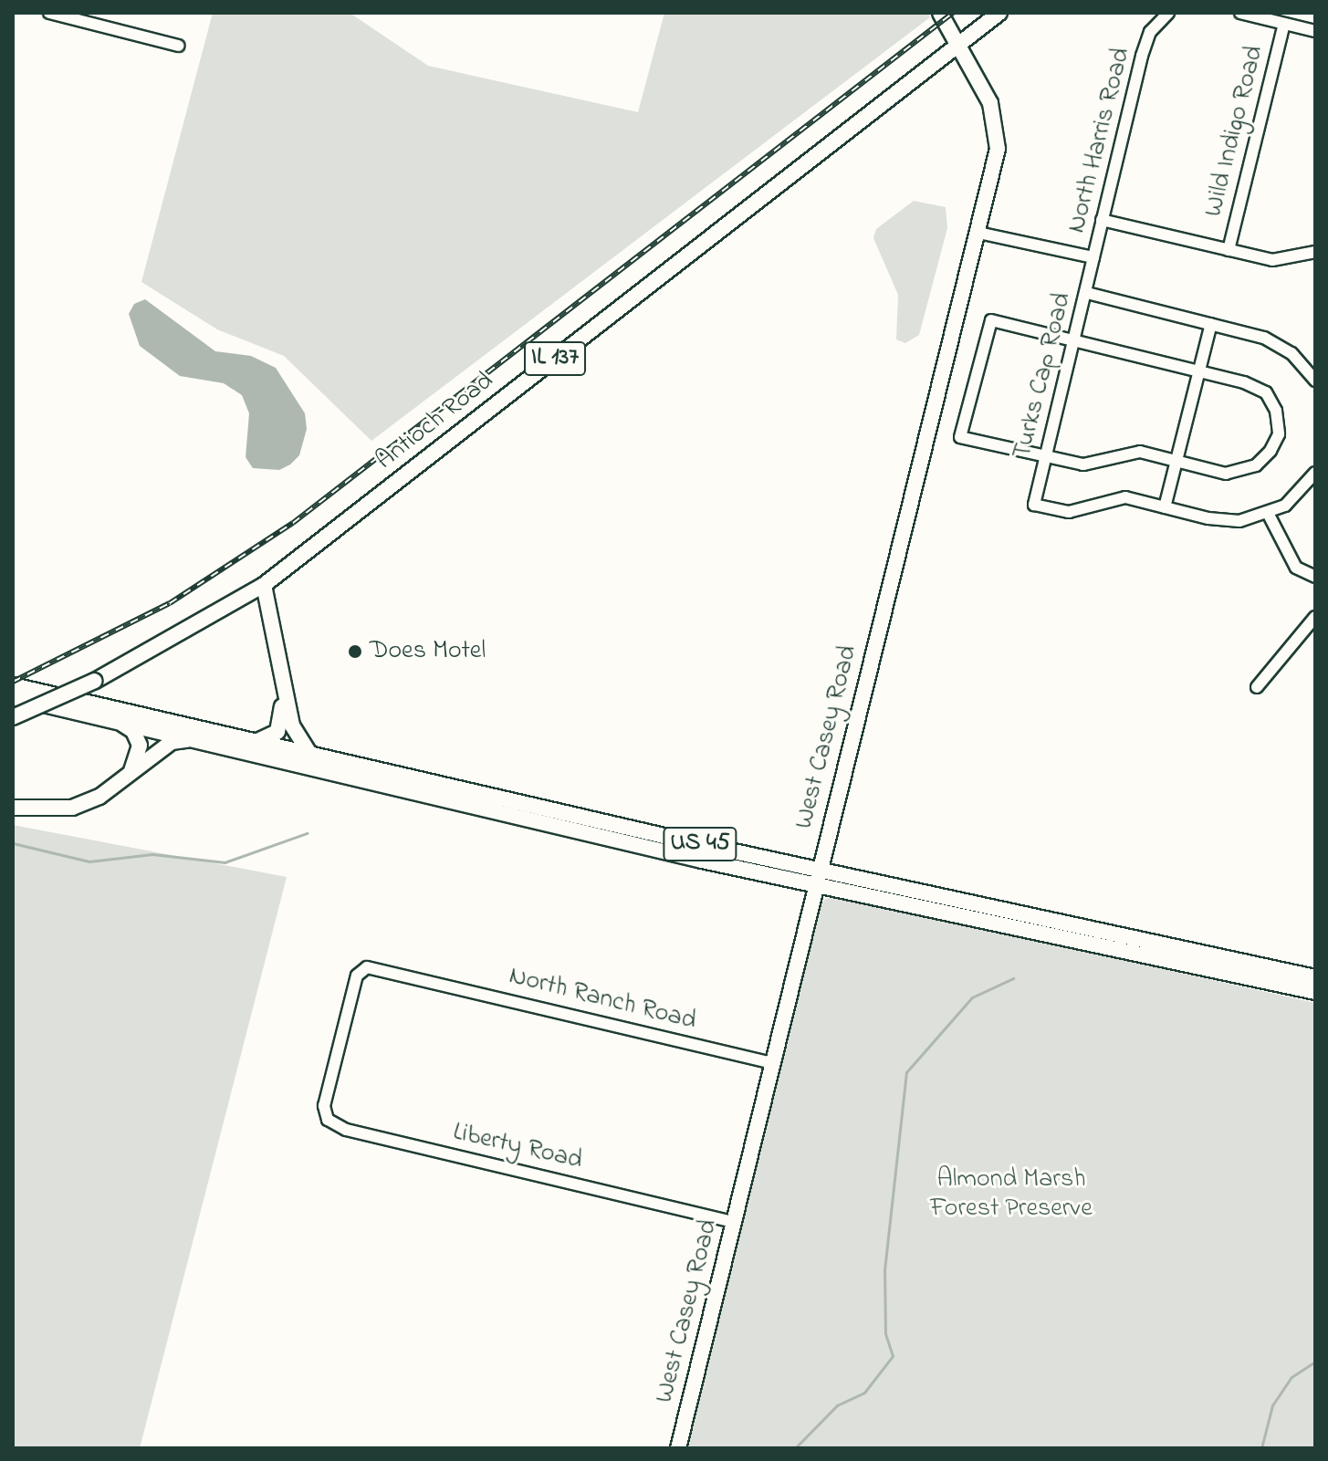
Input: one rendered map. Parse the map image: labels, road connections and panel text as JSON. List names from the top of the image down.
{
  "streets": {
    "main road": [
      "IL 137",
      "Antioch Road",
      "West Casey Road",
      "US 45"
    ],
    "street": [
      "Wild Indigo Road",
      "North Harris Road",
      "Turks Cap Road",
      "North Ranch Road",
      "Liberty Road"
    ]
  },
  "crossings": [
    ["North Harris Road", "Turks Cap Road"],
    ["North Harris Road", "West Casey Road"],
    ["Antioch Road", "West Casey Road"],
    ["West Casey Road", "US 45"],
    ["West Casey Road", "North Ranch Road"],
    ["West Casey Road", "Liberty Road"],
    ["North Ranch Road", "Liberty Road"]
  ],
  "parks": ["Almond Marsh Forest Preserve"],
  "places": ["Does Motel"]
}
